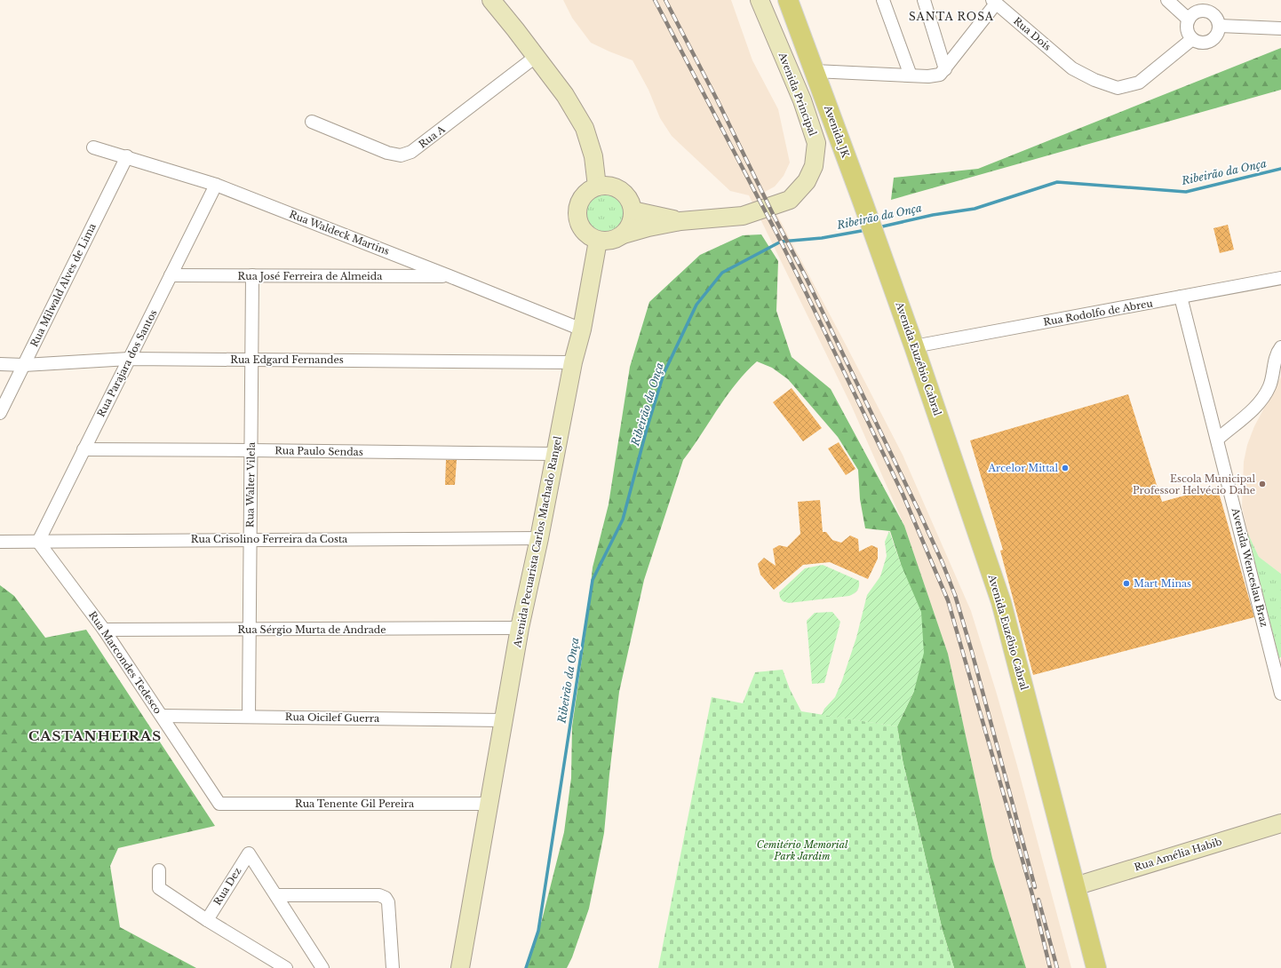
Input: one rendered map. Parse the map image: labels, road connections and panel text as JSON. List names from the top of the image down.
{
  "streets": {
    "main road": ["Avenida JK", "Avenida Euzébio Cabral"],
    "street": [
      "Rua Dois",
      "Avenida Principal",
      "Rua A",
      "Rua Waldeck Martins",
      "Rua José Ferreira de Almeida",
      "Rua Milwald Alves de Lima",
      "Rua Rodolfo de Abreu",
      "Rua Edgard Fernandes",
      "Rua Parajara dos Santos",
      "Rua Paulo Sendas",
      "Rua Walter Vilela",
      "Rua Crisolino Ferreira da Costa",
      "Avenida Pecuarista Carlos Machado Rangel",
      "Avenida Wenceslau Braz",
      "Rua Sérgio Murta de Andrade",
      "Rua Marcondes Tedesco",
      "Rua Oicilef Guerra",
      "Rua Tenente Gil Pereira",
      "Rua Amélia Habib",
      "Rua Dez"
    ]
  },
  "crossings": [
    ["Avenida Principal", "Avenida Pecuarista Carlos Machado Rangel"],
    ["Avenida JK", "Avenida Euzébio Cabral"],
    ["Rua Waldeck Martins", "Rua José Ferreira de Almeida"],
    ["Rua Waldeck Martins", "Rua Milwald Alves de Lima"],
    ["Rua Waldeck Martins", "Rua Parajara dos Santos"],
    ["Rua Waldeck Martins", "Avenida Pecuarista Carlos Machado Rangel"],
    ["Rua José Ferreira de Almeida", "Rua Parajara dos Santos"],
    ["Rua José Ferreira de Almeida", "Rua Walter Vilela"],
    ["Rua Milwald Alves de Lima", "Rua Edgard Fernandes"],
    ["Rua Rodolfo de Abreu", "Avenida Euzébio Cabral"],
    ["Rua Rodolfo de Abreu", "Avenida Wenceslau Braz"],
    ["Avenida Euzébio Cabral", "Rua Amélia Habib"],
    ["Rua Edgard Fernandes", "Rua Parajara dos Santos"],
    ["Rua Edgard Fernandes", "Rua Walter Vilela"],
    ["Rua Edgard Fernandes", "Avenida Pecuarista Carlos Machado Rangel"],
    ["Rua Parajara dos Santos", "Rua Paulo Sendas"],
    ["Rua Parajara dos Santos", "Rua Crisolino Ferreira da Costa"],
    ["Rua Parajara dos Santos", "Rua Marcondes Tedesco"],
    ["Rua Paulo Sendas", "Rua Walter Vilela"],
    ["Rua Paulo Sendas", "Avenida Pecuarista Carlos Machado Rangel"],
    ["Rua Walter Vilela", "Rua Crisolino Ferreira da Costa"],
    ["Rua Walter Vilela", "Rua Sérgio Murta de Andrade"],
    ["Rua Walter Vilela", "Rua Oicilef Guerra"],
    ["Rua Crisolino Ferreira da Costa", "Avenida Pecuarista Carlos Machado Rangel"],
    ["Rua Crisolino Ferreira da Costa", "Rua Marcondes Tedesco"],
    ["Avenida Pecuarista Carlos Machado Rangel", "Rua Sérgio Murta de Andrade"],
    ["Avenida Pecuarista Carlos Machado Rangel", "Rua Oicilef Guerra"],
    ["Avenida Pecuarista Carlos Machado Rangel", "Rua Tenente Gil Pereira"],
    ["Rua Sérgio Murta de Andrade", "Rua Marcondes Tedesco"],
    ["Rua Marcondes Tedesco", "Rua Oicilef Guerra"],
    ["Rua Marcondes Tedesco", "Rua Tenente Gil Pereira"]
  ],
  "districts": ["SANTA ROSA", "CASTANHEIRAS"],
  "water": ["Ribeirão da Onça"],
  "parks": ["Cemitério Memorial Park Jardim"],
  "places": ["Arcelor Mittal", "Escola Municipal Professor Helvécio Dahe", "Mart Minas"]
}
